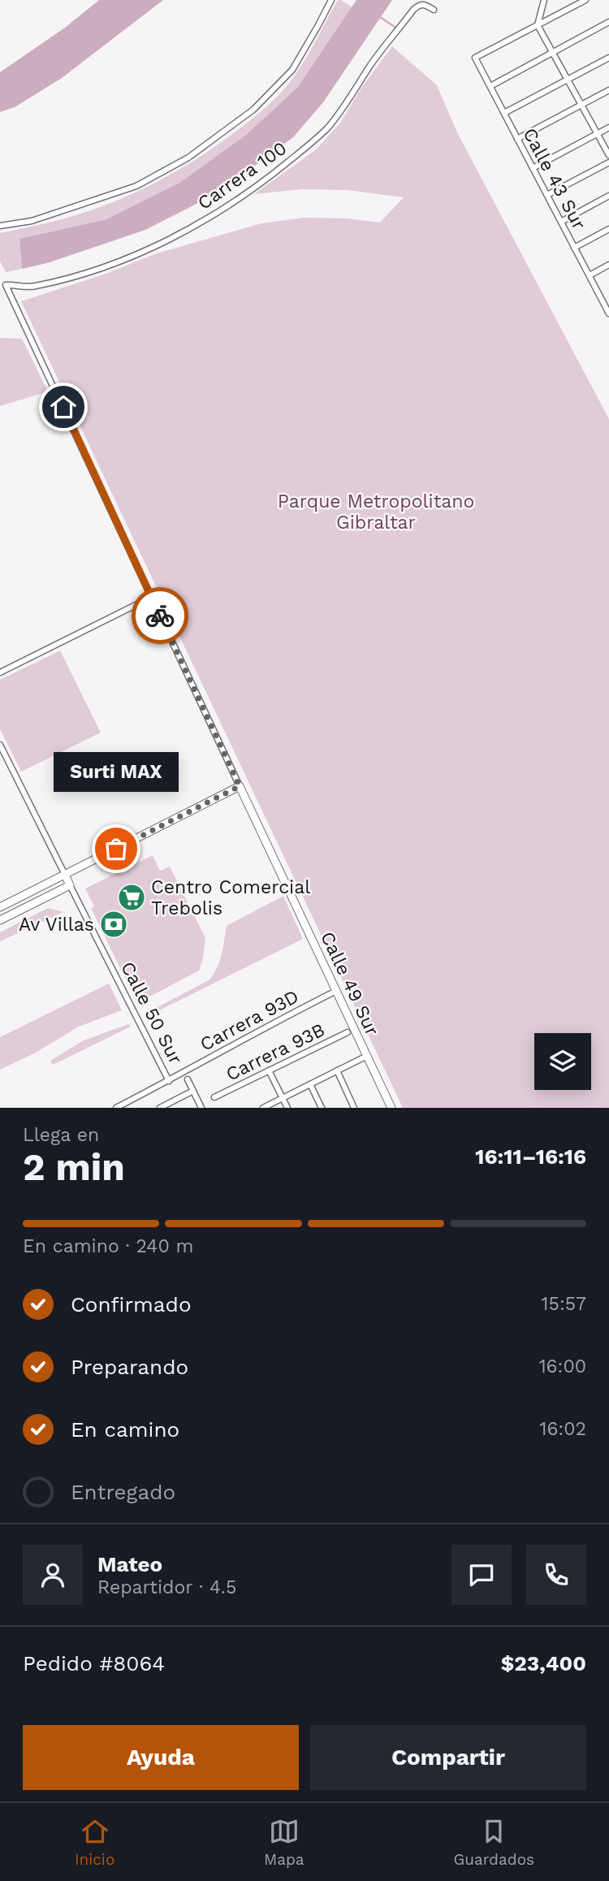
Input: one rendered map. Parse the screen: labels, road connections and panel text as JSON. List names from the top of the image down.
{
  "streets": {
    "street": [
      "Carrera 100",
      "Calle 43 Sur",
      "Calle 49 Sur",
      "Calle 50 Sur",
      "Carrera 93D",
      "Carrera 93B"
    ]
  },
  "crossings": [
    ["Carrera 100", "Calle 49 Sur"],
    ["Calle 49 Sur", "Carrera 93D"],
    ["Calle 50 Sur", "Carrera 93D"]
  ],
  "parks": ["Parque Metropolitano Gibraltar"],
  "places": {
    "other": ["Surti MAX"],
    "supermarket": ["Centro Comercial Trebolis"],
    "bank": ["Av Villas"]
  },
  "page": {
    "bubble": "Surti MAX",
    "heading": ["2 min", "Llega en", "16:11–16:16"],
    "panel": [
      "Mateo",
      "Repartidor · 4.5",
      "Pedido #8064",
      "$23,400"
    ],
    "bar": "En camino · 240 m",
    "list": [
      ["Confirmado", "15:57"],
      ["Preparando", "16:00"],
      ["En camino", "16:02"],
      "Entregado"
    ],
    "buttons": ["Ayuda", "Compartir"],
    "tabs": ["Inicio", "Mapa", "Guardados"]
  }
}
